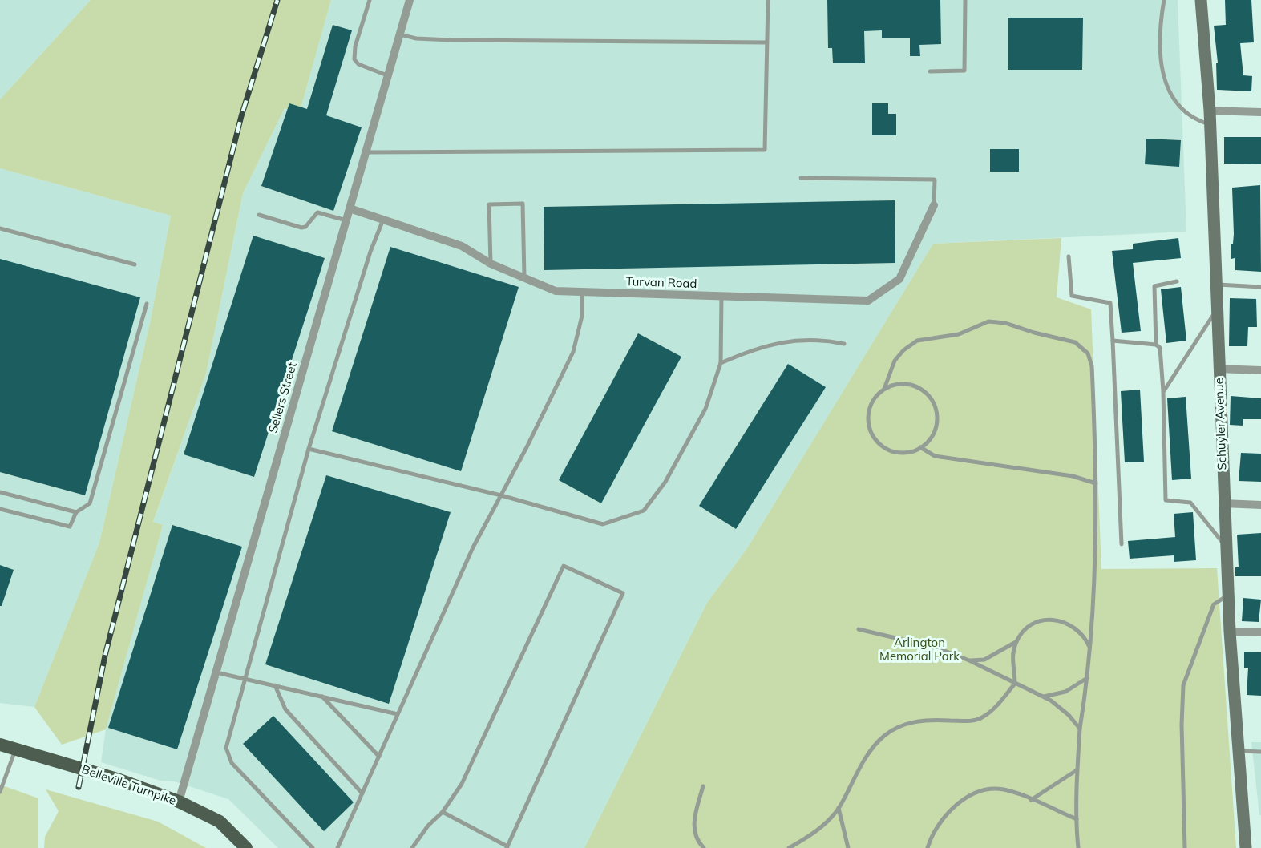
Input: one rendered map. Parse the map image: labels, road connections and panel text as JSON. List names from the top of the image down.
{
  "streets": {
    "main road": ["Schuyler Avenue", "Belleville Turnpike"],
    "street": ["Turvan Road", "Sellers Street"]
  },
  "crossings": [
    ["Turvan Road", "Sellers Street"],
    ["Sellers Street", "Belleville Turnpike"]
  ],
  "parks": ["Arlington Memorial Park"]
}
